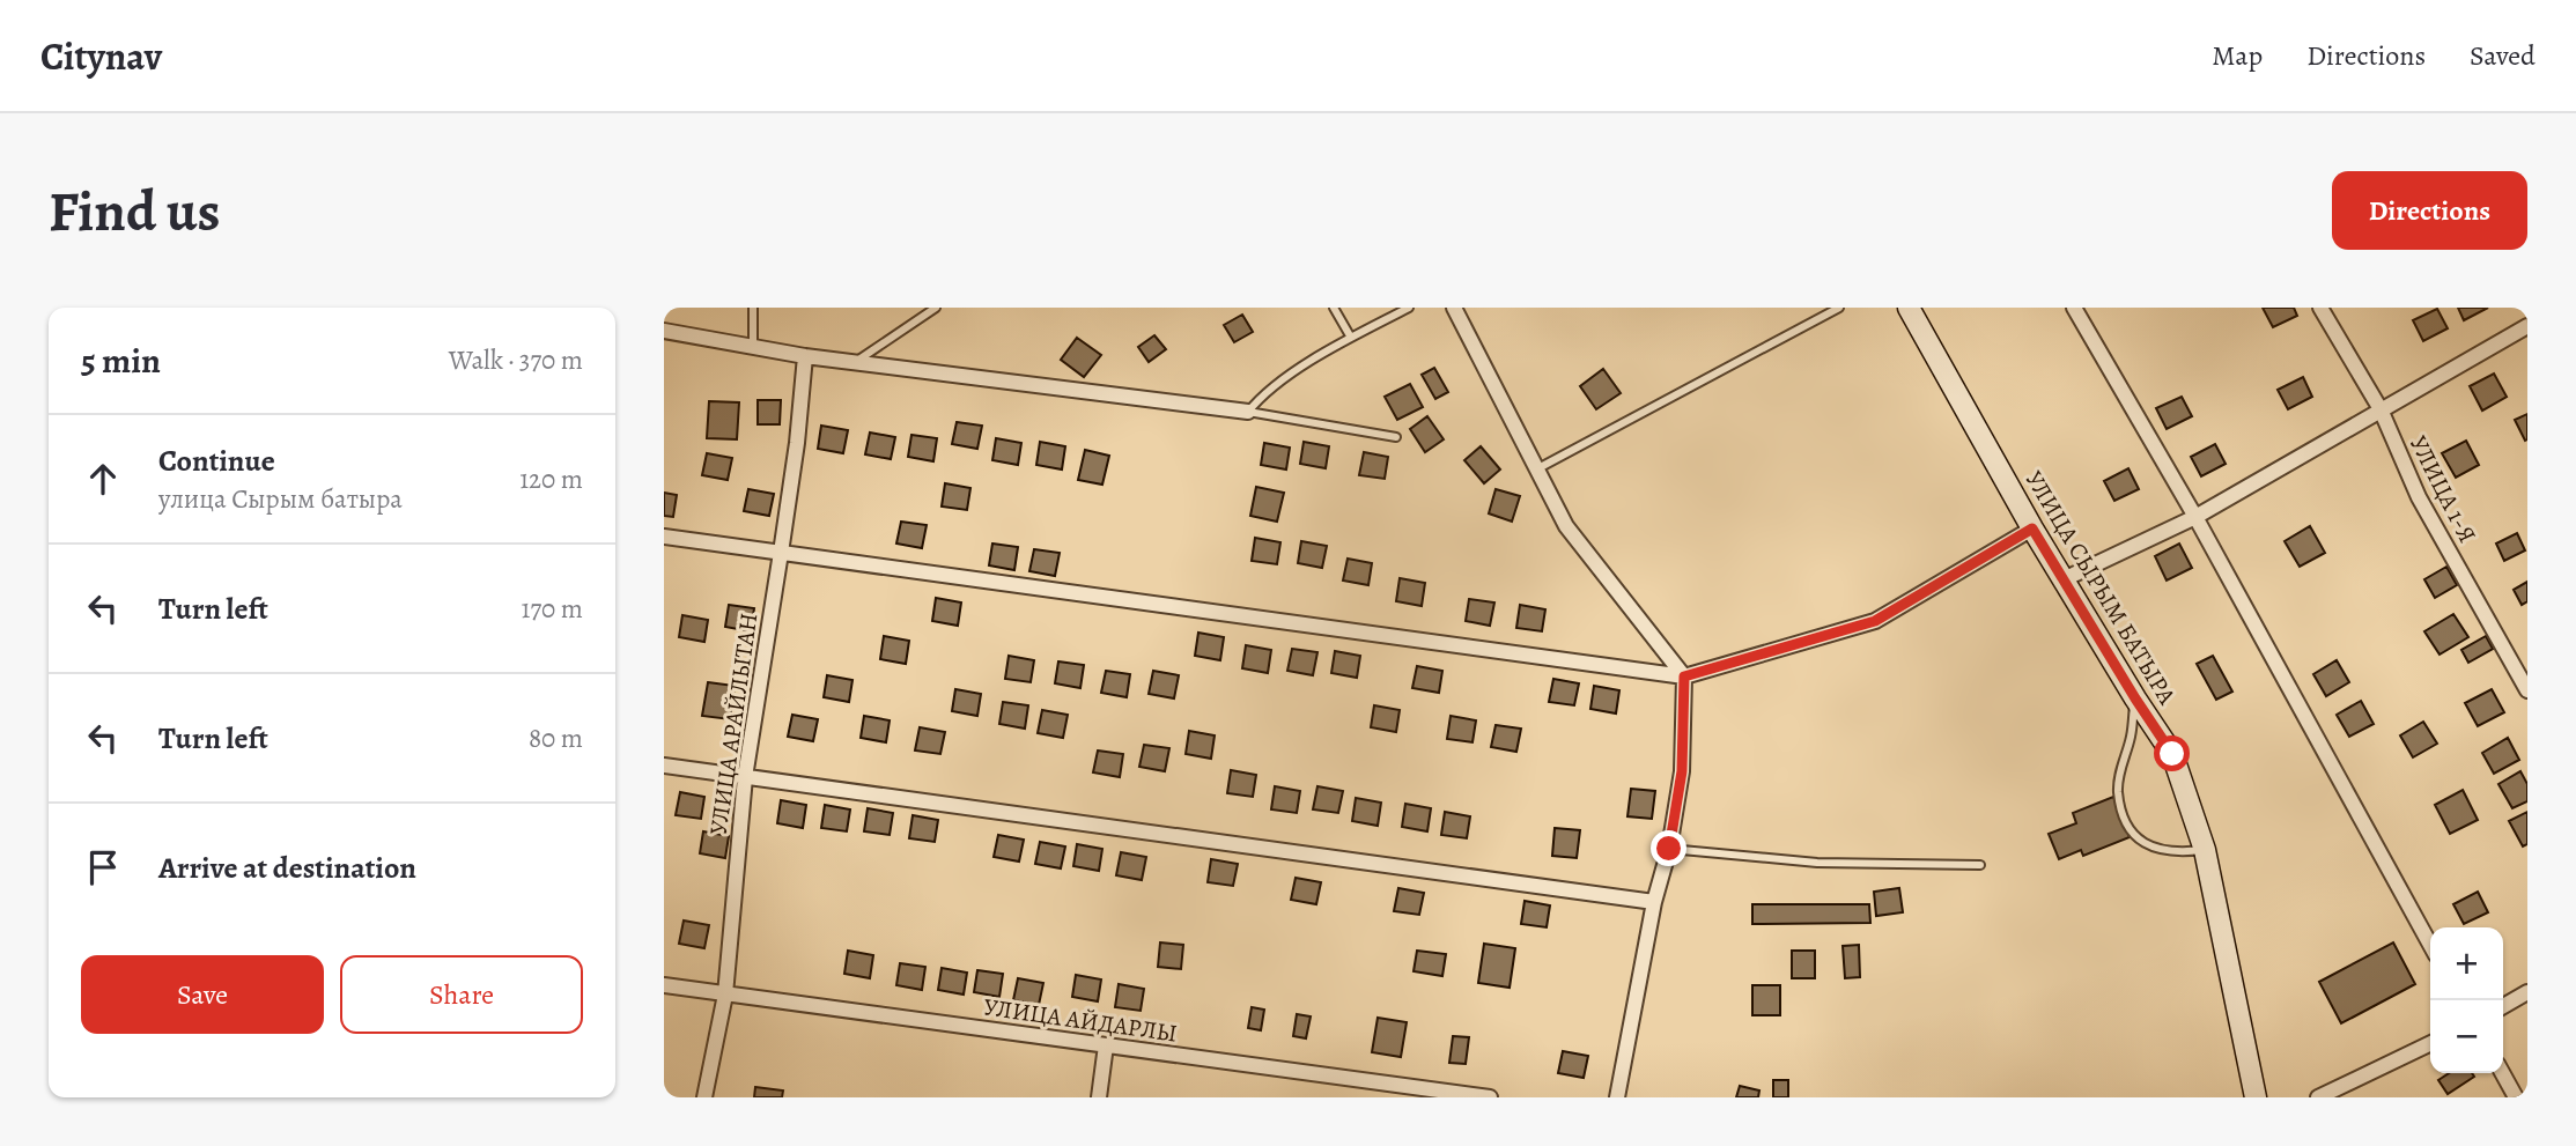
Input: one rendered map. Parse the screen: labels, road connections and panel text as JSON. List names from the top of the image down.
{
  "streets": {
    "street": [
      "УЛИЦА 1-Я",
      "УЛИЦА СЫРЫМ БАТЫРА",
      "УЛИЦА АРАЙЛЫТАН",
      "УЛИЦА АЙДАРЛЫ"
    ]
  },
  "crossings": [
    ["УЛИЦА АРАЙЛЫТАН", "УЛИЦА АЙДАРЛЫ"]
  ],
  "page": {
    "header": "Citynav",
    "nav": ["Map", "Directions", "Saved"],
    "buttons": [
      "Directions",
      ["Save", "Share"]
    ],
    "title": "Find us",
    "heading": ["5 min", "Walk · 370 m"],
    "list": [
      ["Continue", "улица Сырым батыра", "120 m"],
      ["Turn left", "170 m"],
      ["Turn left", "80 m"],
      "Arrive at destination"
    ],
    "map_buttons": ["+", "−"]
  }
}
